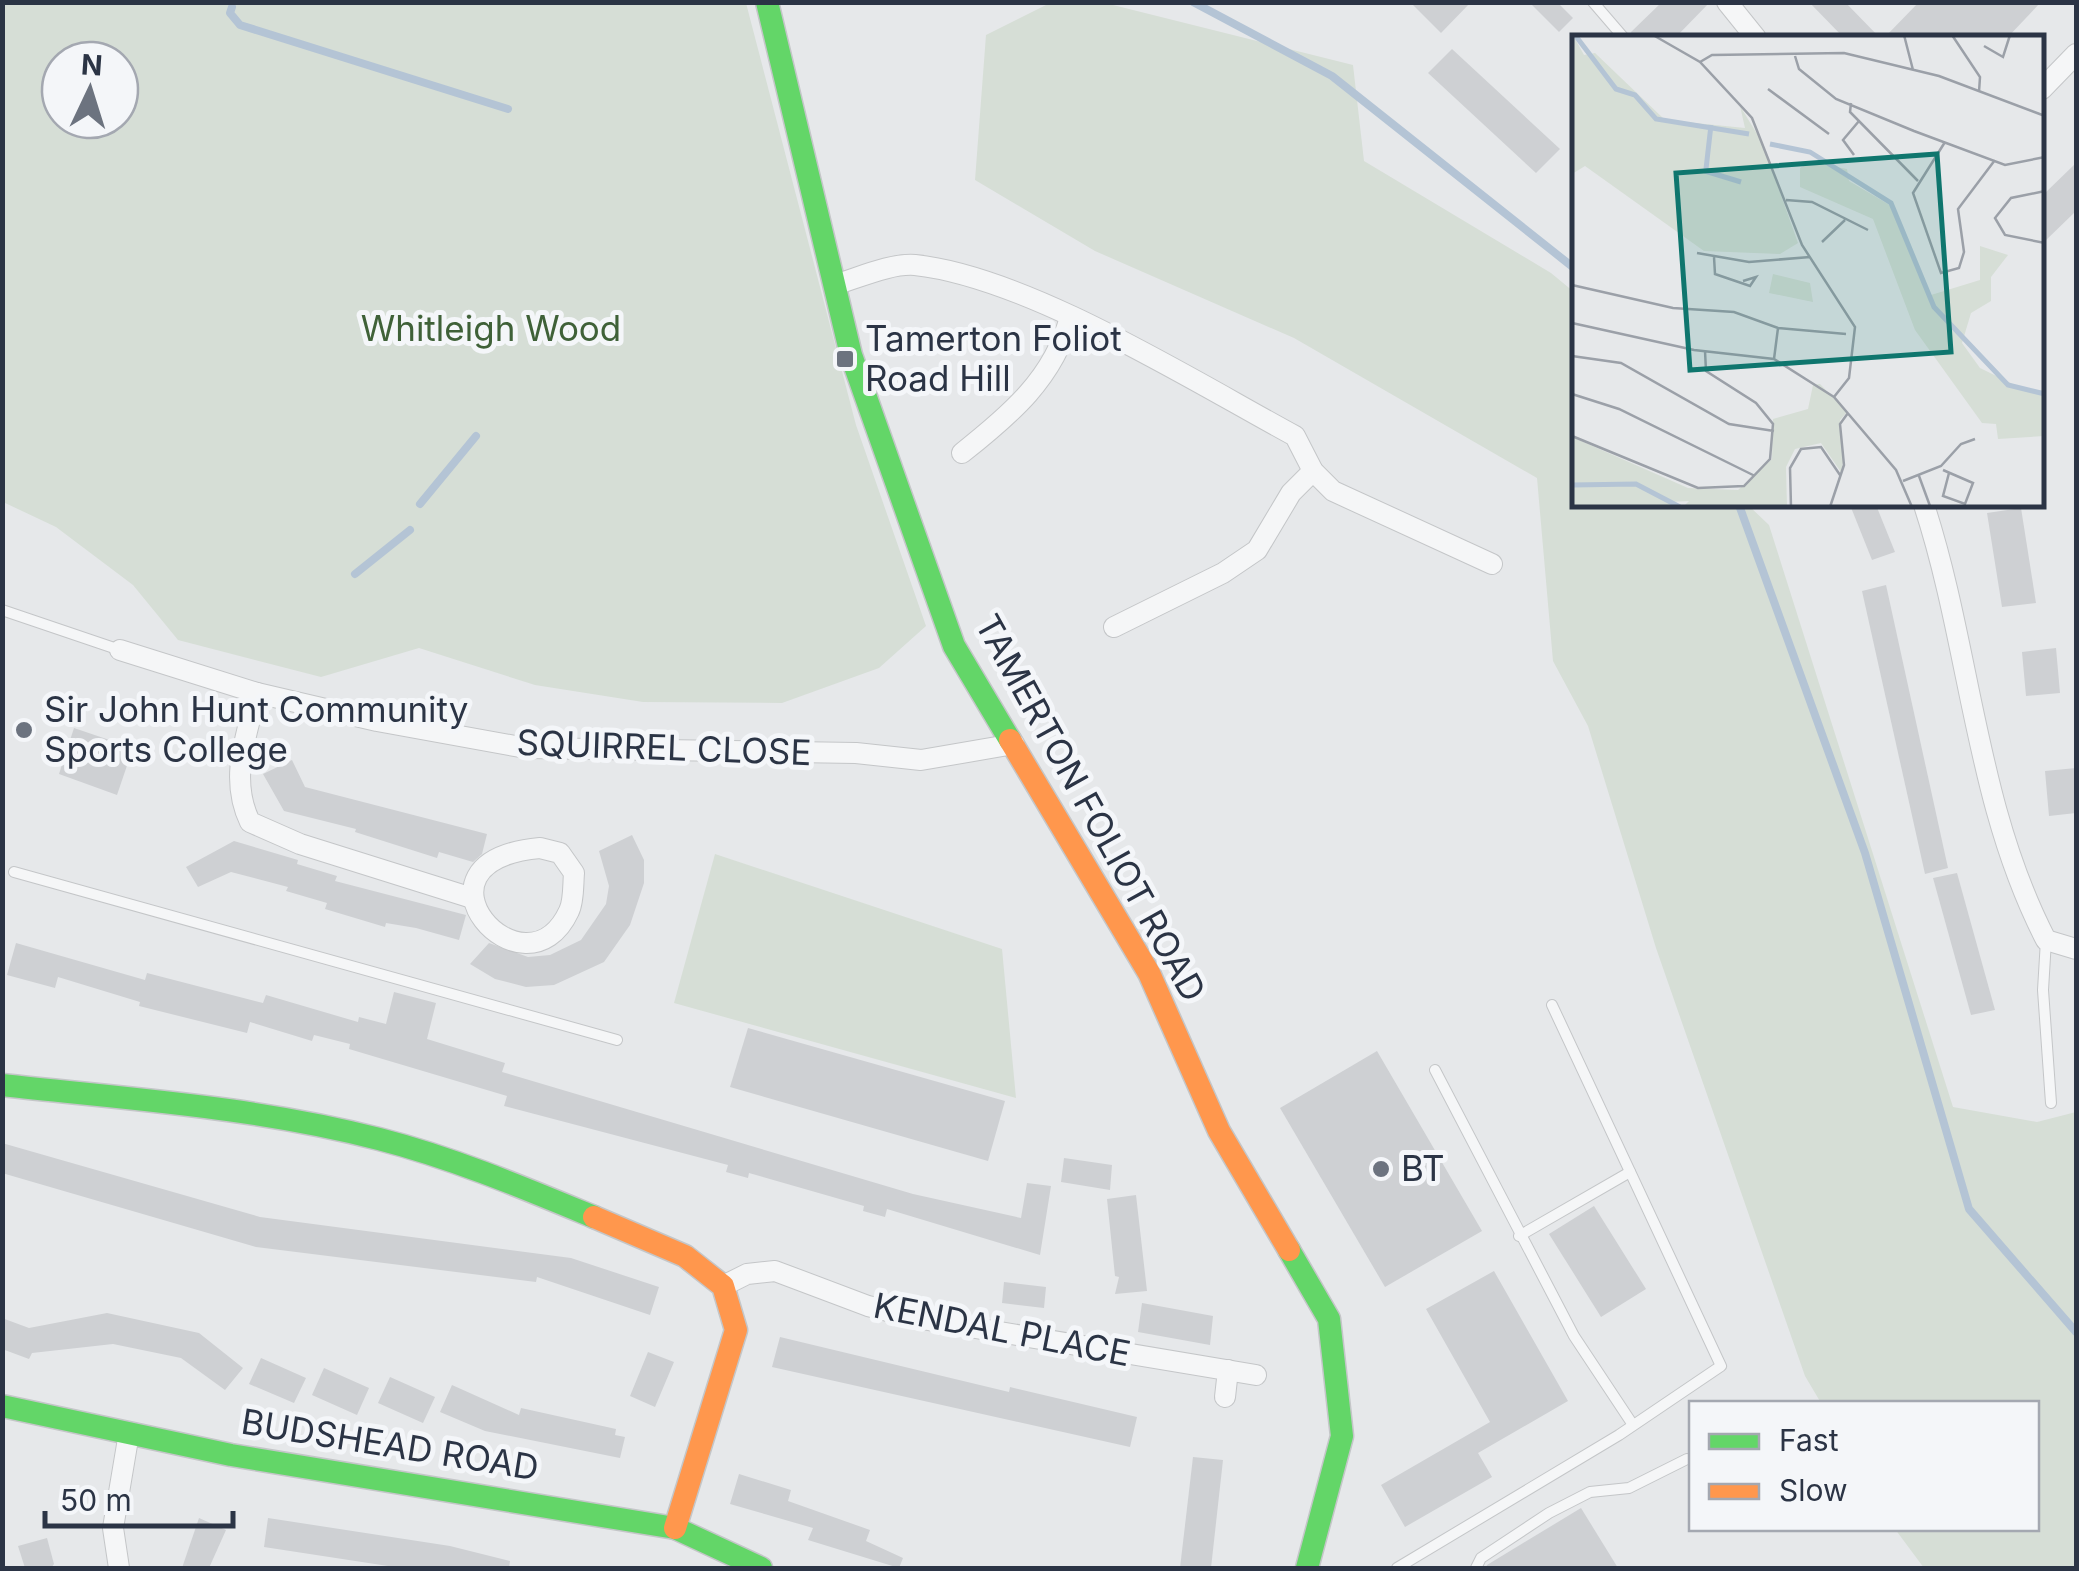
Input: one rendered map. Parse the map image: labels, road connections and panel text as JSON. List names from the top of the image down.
{
  "streets": {
    "street": [
      "SQUIRREL CLOSE",
      "TAMERTON FOLIOT ROAD",
      "KENDAL PLACE",
      "BUDSHEAD ROAD"
    ]
  },
  "crossings": [
    ["SQUIRREL CLOSE", "TAMERTON FOLIOT ROAD"]
  ],
  "parks": ["Whitleigh Wood"],
  "places": {
    "transit": ["Tamerton Foliot Road Hill"],
    "other": ["Sir John Hunt Community Sports College", "BT"]
  },
  "legend": ["Fast", "Slow"],
  "scale_bar": "50 m",
  "north": "top"
}
